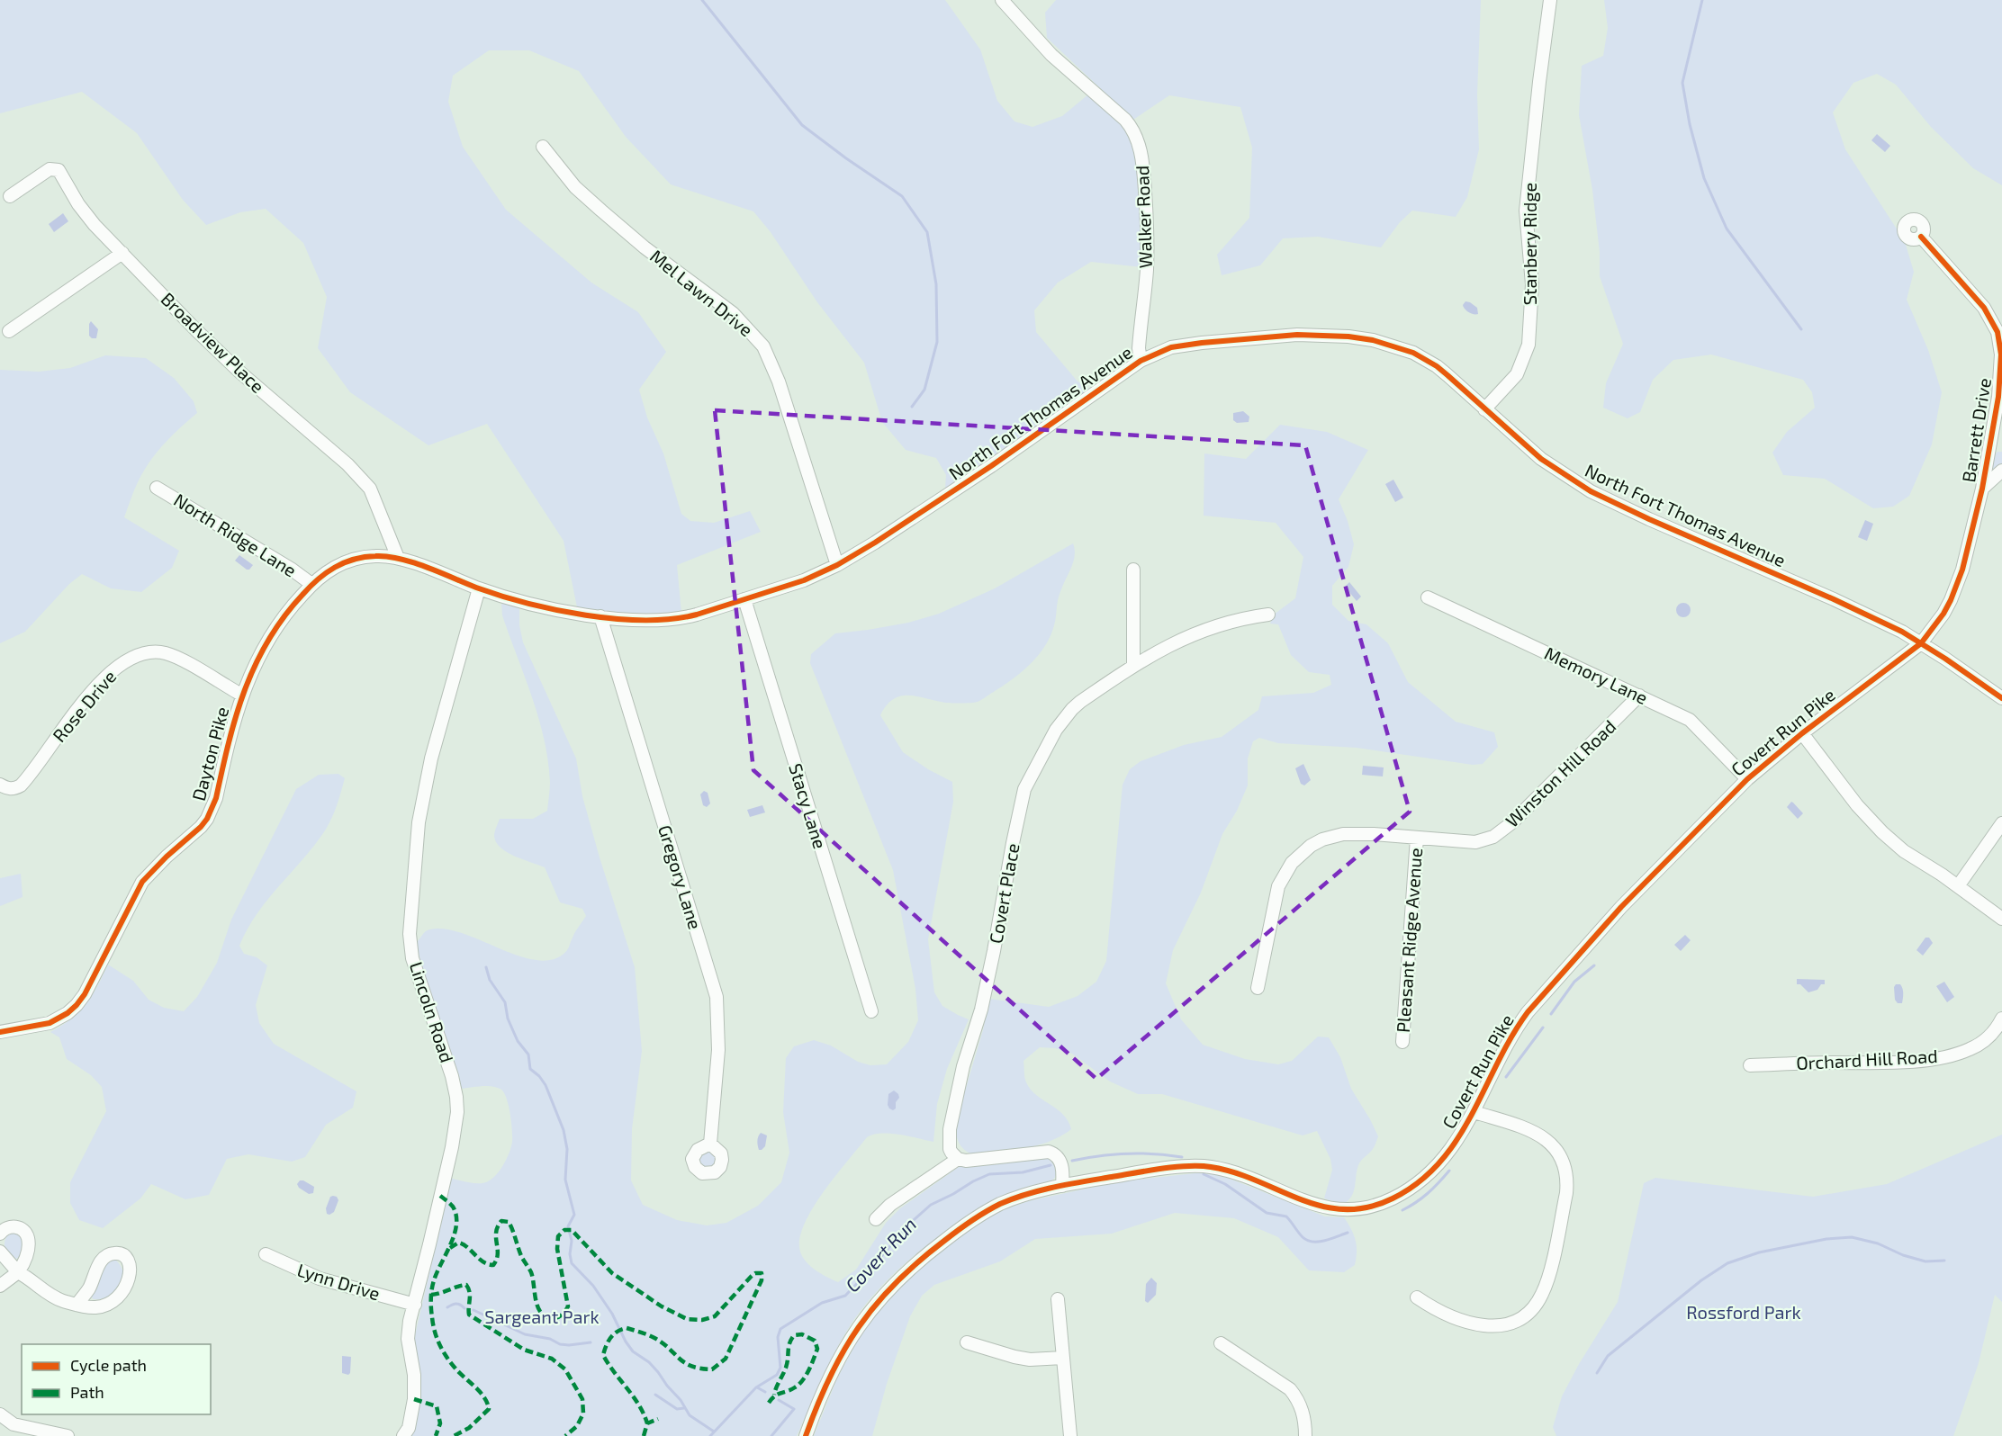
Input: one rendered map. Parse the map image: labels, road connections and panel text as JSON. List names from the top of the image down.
{
  "streets": {
    "street": [
      "Walker Road",
      "Stanbery Ridge",
      "Mel Lawn Drive",
      "Broadview Place",
      "North Fort Thomas Avenue",
      "Barrett Drive",
      "North Ridge Lane",
      "Memory Lane",
      "Rose Drive",
      "Covert Run Pike",
      "Dayton Pike",
      "Winston Hill Road",
      "Stacy Lane",
      "Gregory Lane",
      "Covert Place",
      "Pleasant Ridge Avenue",
      "Lincoln Road",
      "Orchard Hill Road",
      "Lynn Drive"
    ]
  },
  "crossings": [
    ["Walker Road", "North Fort Thomas Avenue"],
    ["Stanbery Ridge", "North Fort Thomas Avenue"],
    ["Mel Lawn Drive", "North Fort Thomas Avenue"],
    ["Broadview Place", "Dayton Pike"],
    ["North Fort Thomas Avenue", "Barrett Drive"],
    ["North Fort Thomas Avenue", "Covert Run Pike"],
    ["North Fort Thomas Avenue", "Dayton Pike"],
    ["North Fort Thomas Avenue", "Stacy Lane"],
    ["North Fort Thomas Avenue", "Gregory Lane"],
    ["North Fort Thomas Avenue", "Lincoln Road"],
    ["Barrett Drive", "Covert Run Pike"],
    ["North Ridge Lane", "Dayton Pike"],
    ["Memory Lane", "Covert Run Pike"],
    ["Memory Lane", "Winston Hill Road"],
    ["Rose Drive", "Dayton Pike"],
    ["Dayton Pike", "Lincoln Road"],
    ["Winston Hill Road", "Pleasant Ridge Avenue"],
    ["Lincoln Road", "Lynn Drive"]
  ],
  "water": ["Covert Run"],
  "parks": ["Rossford Park", "Sargeant Park"],
  "legend": ["Cycle path", "Path"]
}
